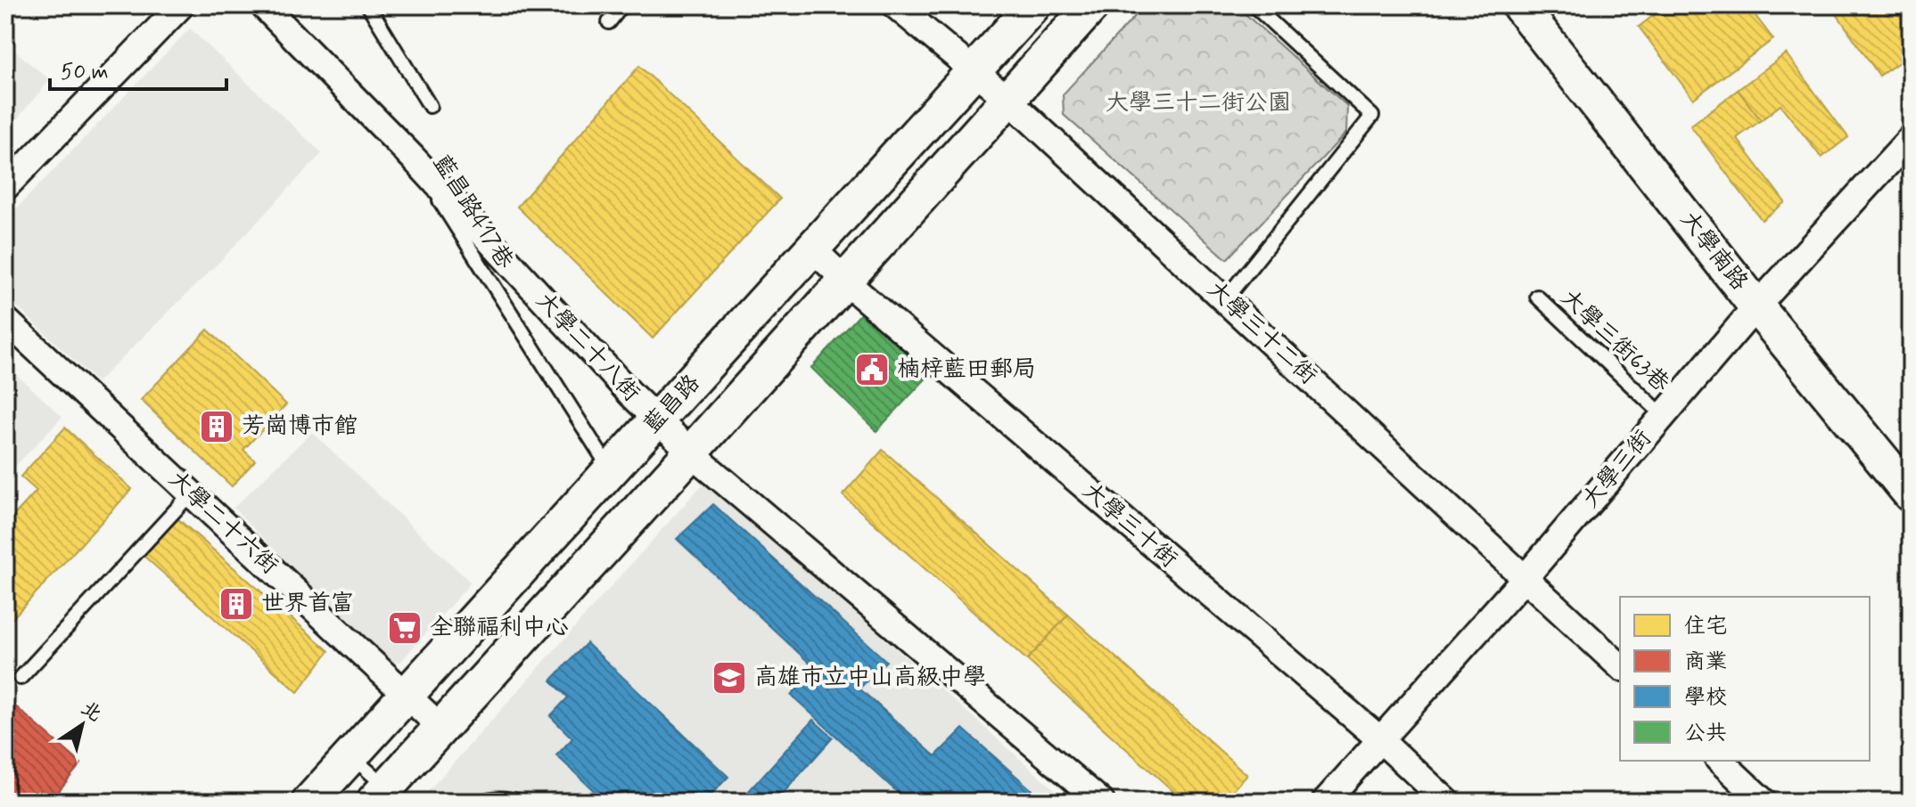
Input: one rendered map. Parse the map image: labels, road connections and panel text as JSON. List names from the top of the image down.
{
  "streets": {
    "street": [
      "大學南路",
      "大學三十二街",
      "大學二十八街",
      "藍昌路",
      "大學三街",
      "大學二十六街",
      "大學三十街"
    ],
    "lane": ["藍昌路417巷", "大學三街63巷"]
  },
  "crossings": [
    ["藍昌路417巷", "大學二十八街"],
    ["藍昌路417巷", "藍昌路"],
    ["大學南路", "大學三街"],
    ["大學三十二街", "藍昌路"],
    ["大學三十二街", "大學三街"],
    ["大學三街63巷", "大學三街"],
    ["大學二十八街", "藍昌路"],
    ["藍昌路", "大學二十六街"],
    ["藍昌路", "大學三十街"],
    ["大學三街", "大學三十街"]
  ],
  "parks": ["大學三十二街公園"],
  "places": {
    "public building": ["楠梓藍田郵局"],
    "building": ["芳崗博市館", "世界首富"],
    "supermarket": ["全聯福利中心"],
    "school or university": ["高雄市立中山高級中學"]
  },
  "legend": [
    "住宅",
    "商業",
    "學校",
    "公共"
  ],
  "scale_bar": "50 m",
  "north": "top right"
}
